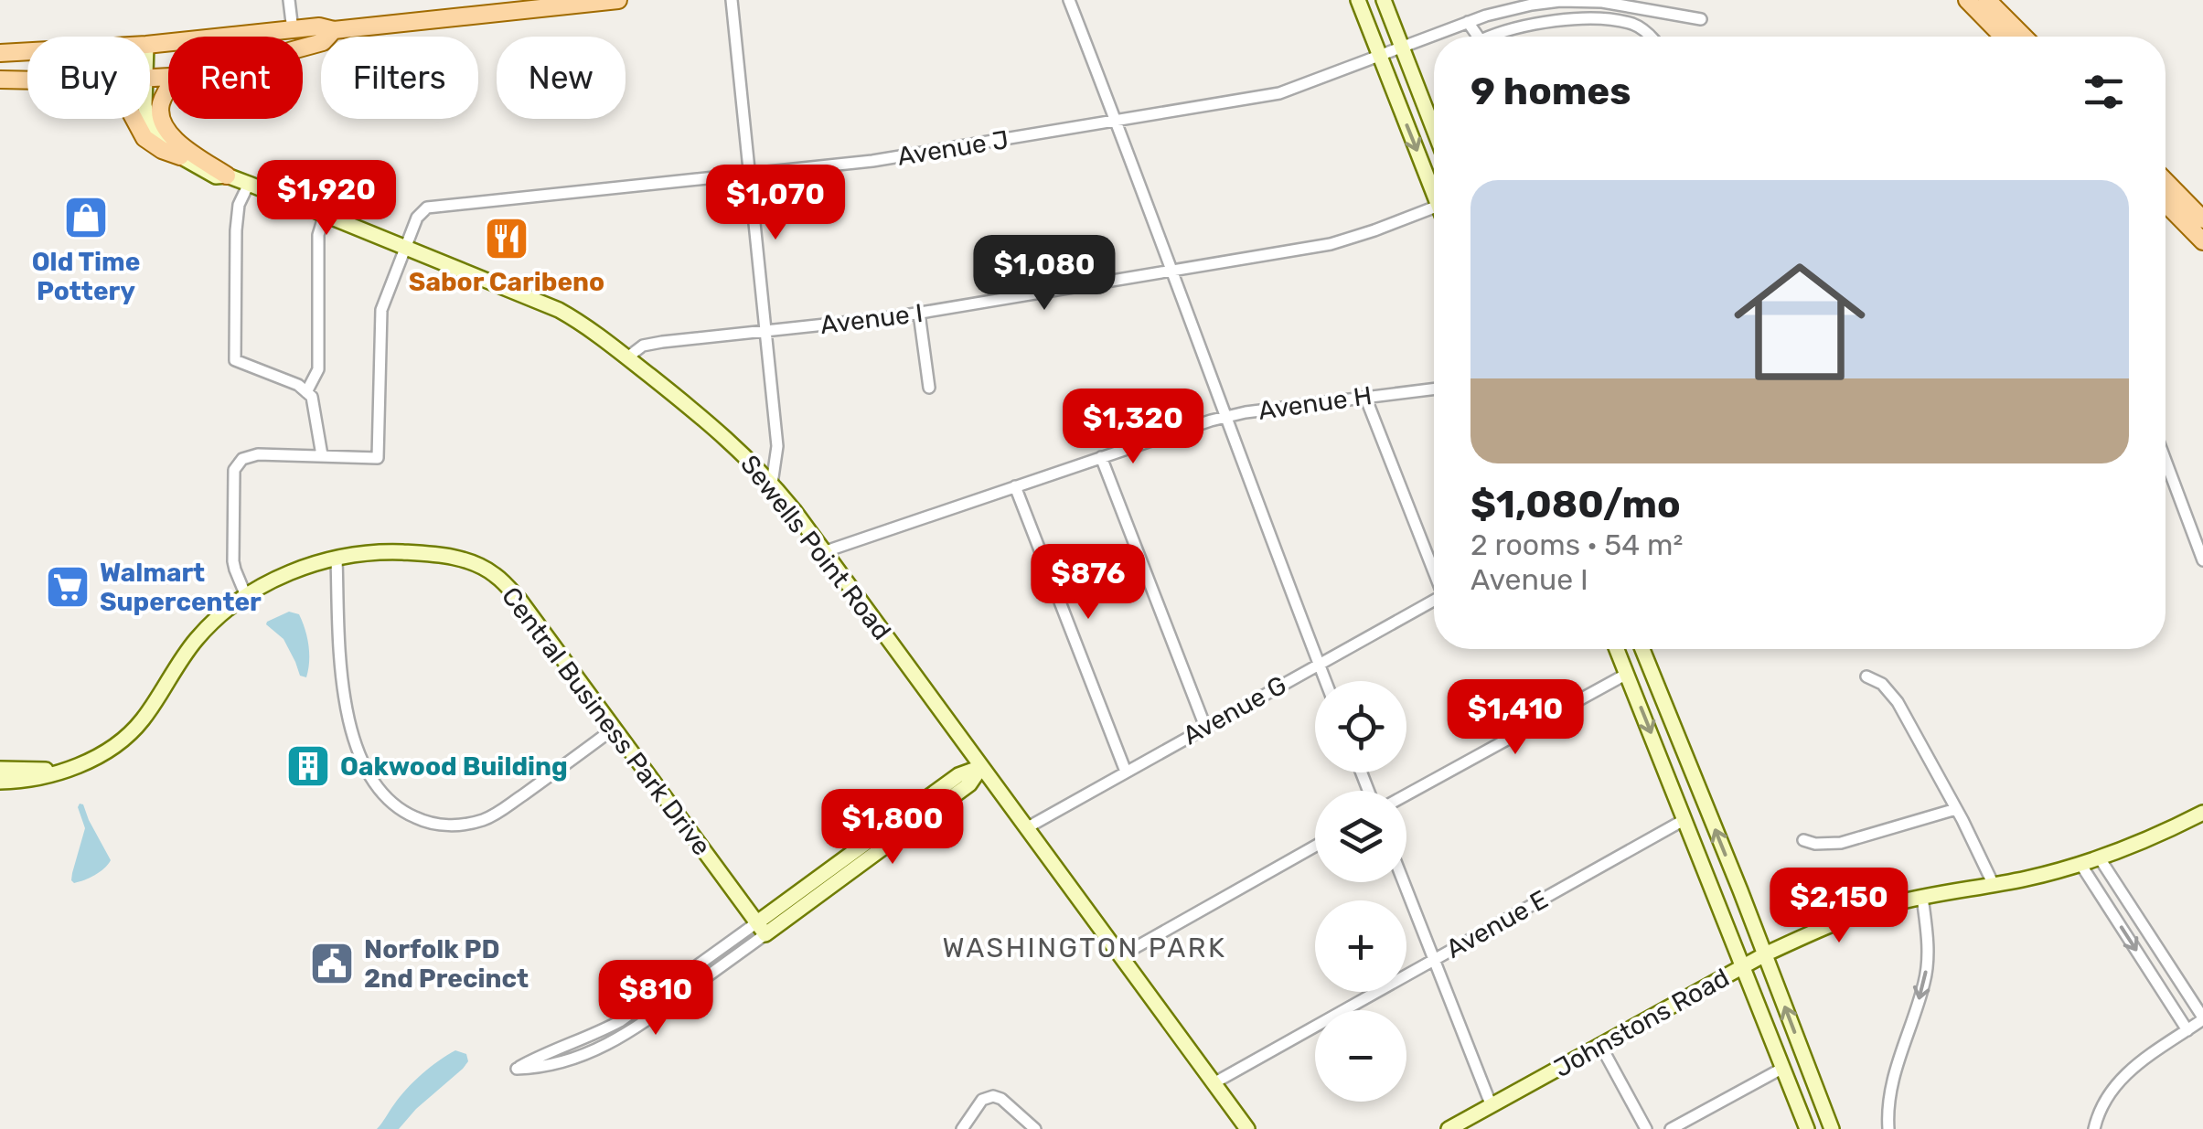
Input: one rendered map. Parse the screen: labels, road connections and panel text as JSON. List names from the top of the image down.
{
  "streets": {
    "main road": ["Sewells Point Road", "Central Business Park Drive", "Johnstons Road"],
    "street": [
      "Avenue J",
      "Avenue I",
      "Avenue H",
      "Avenue G",
      "Avenue E"
    ]
  },
  "crossings": [
    ["Avenue J", "Sewells Point Road"],
    ["Avenue I", "Sewells Point Road"],
    ["Avenue H", "Sewells Point Road"],
    ["Sewells Point Road", "Avenue G"],
    ["Sewells Point Road", "Avenue E"]
  ],
  "districts": ["WASHINGTON PARK"],
  "places": {
    "shop": ["Old Time Pottery"],
    "restaurant": ["Sabor Caribeno"],
    "supermarket": ["Walmart Supercenter"],
    "building": ["Oakwood Building"],
    "public building": ["Norfolk PD 2nd Precinct"]
  },
  "page": {
    "chip": [
      "Buy",
      "Rent",
      "Filters",
      "New"
    ],
    "heading": "9 homes",
    "list": [
      {
        "name": "$1,080/mo",
        "note": "2 rooms · 54 m² · Avenue I"
      }
    ],
    "price": [
      "$1,920",
      "$1,070",
      "$1,080",
      "$1,320",
      "$876",
      "$1,410",
      "$1,800",
      "$2,150",
      "$810"
    ],
    "map_buttons": ["+", "−"]
  }
}
